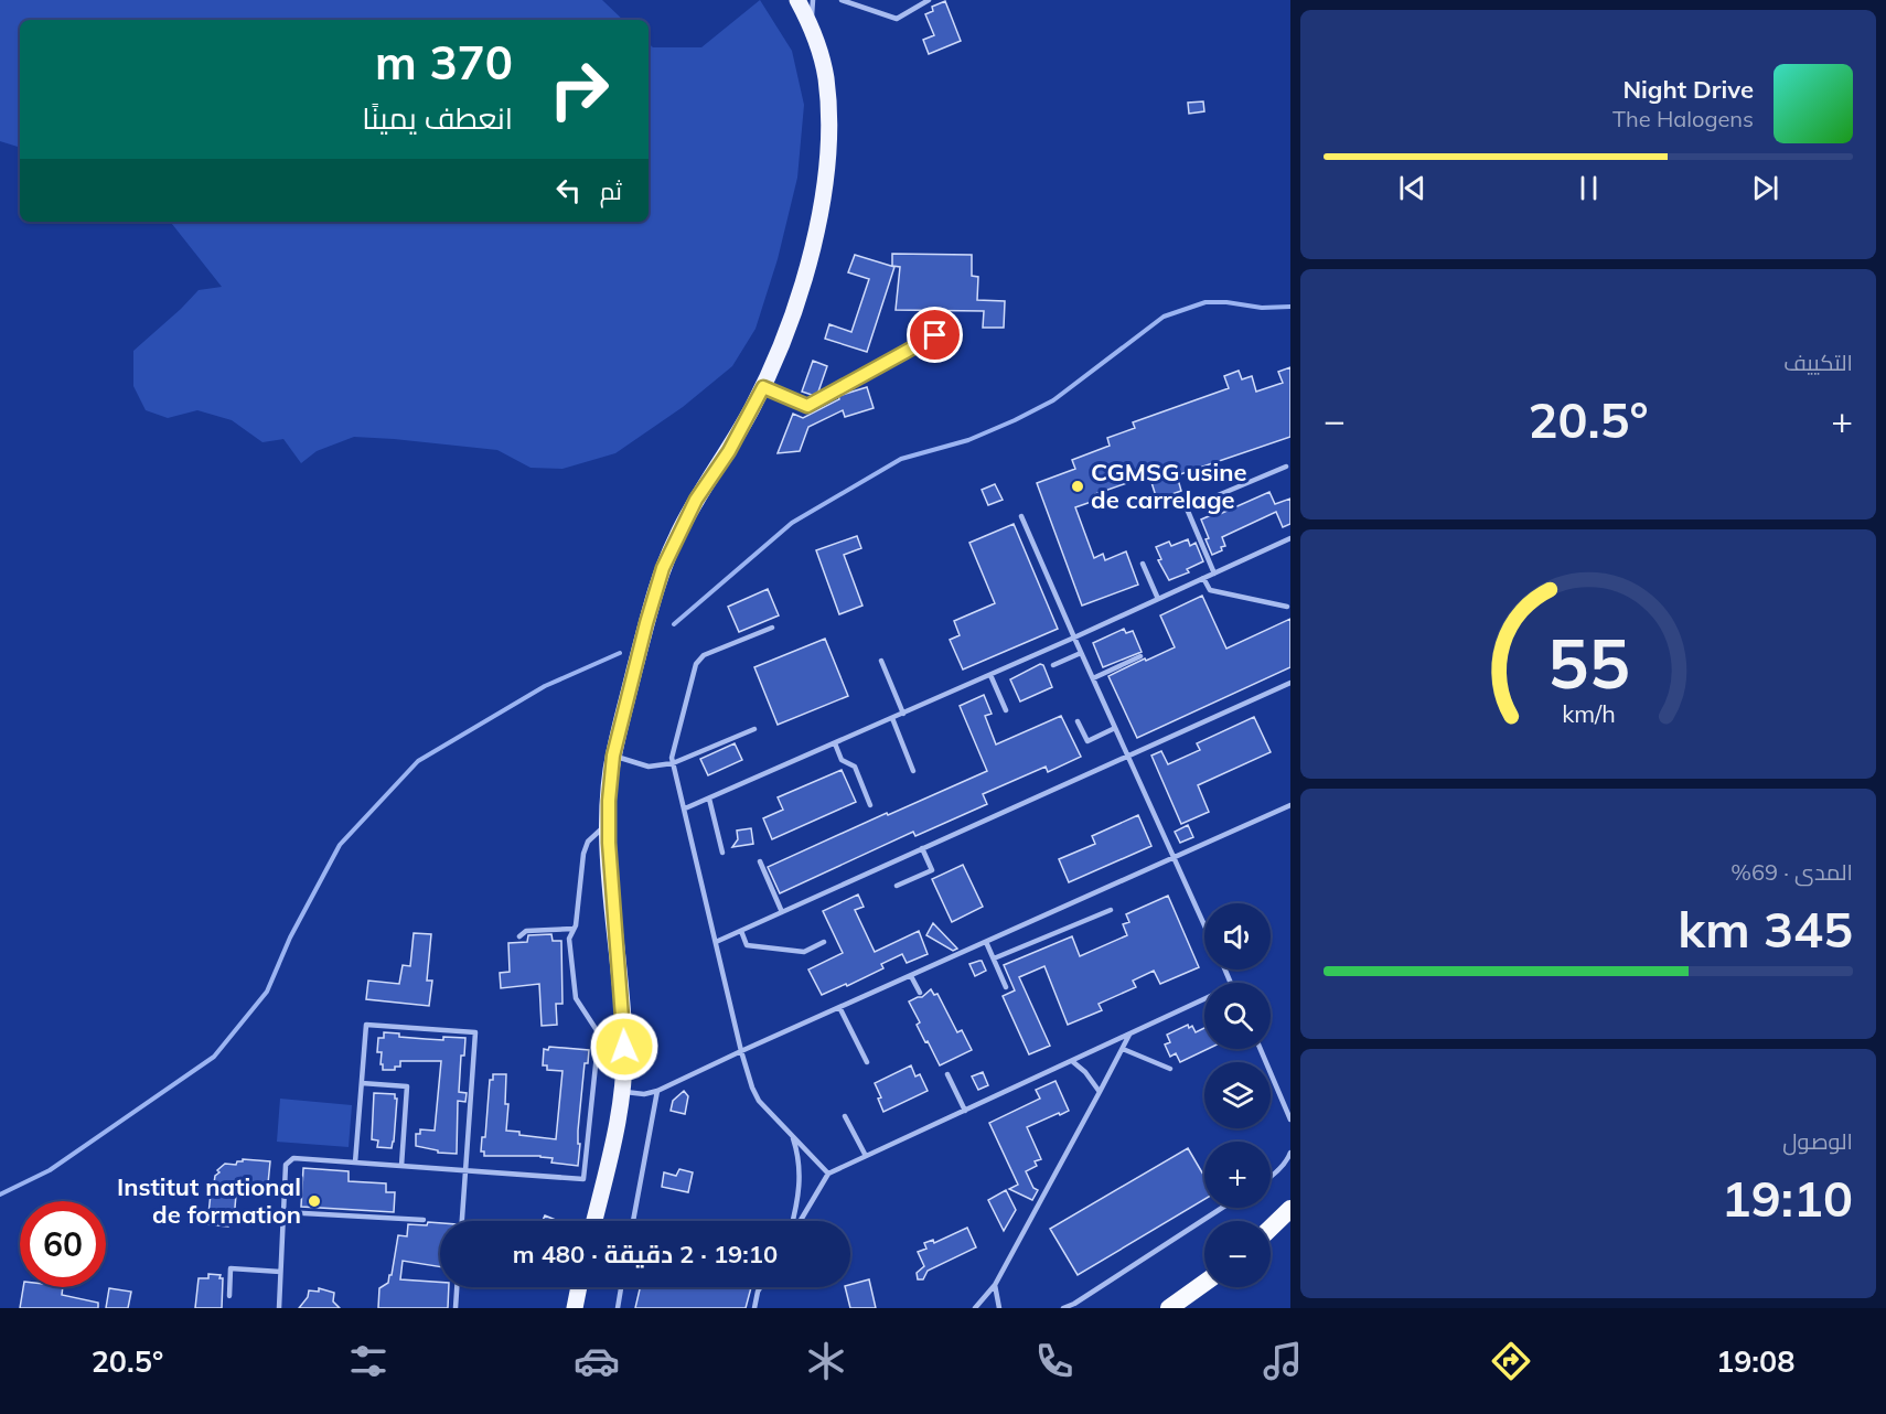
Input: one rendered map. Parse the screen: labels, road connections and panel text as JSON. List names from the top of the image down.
{
  "places": ["CGMSG usine de carrelage", "Institut national de formation"],
  "page": {
    "turn": ["370 m", "انعطف يمينًا"],
    "song": ["Night Drive", "The Halogens"],
    "then": "ثم",
    "tile": [
      "التكييف",
      ["المدى · 69%", "345 km"],
      ["الوصول", "19:10"]
    ],
    "heat": ["−", "20.5°", "+"],
    "map_buttons": ["+", "−"],
    "limit": "60",
    "trip": "19:10 · 2 دقيقة · 480 m",
    "tabs": ["19:08", "20.5°"],
    "gauge": ["55", "km/h"]
  }
}
